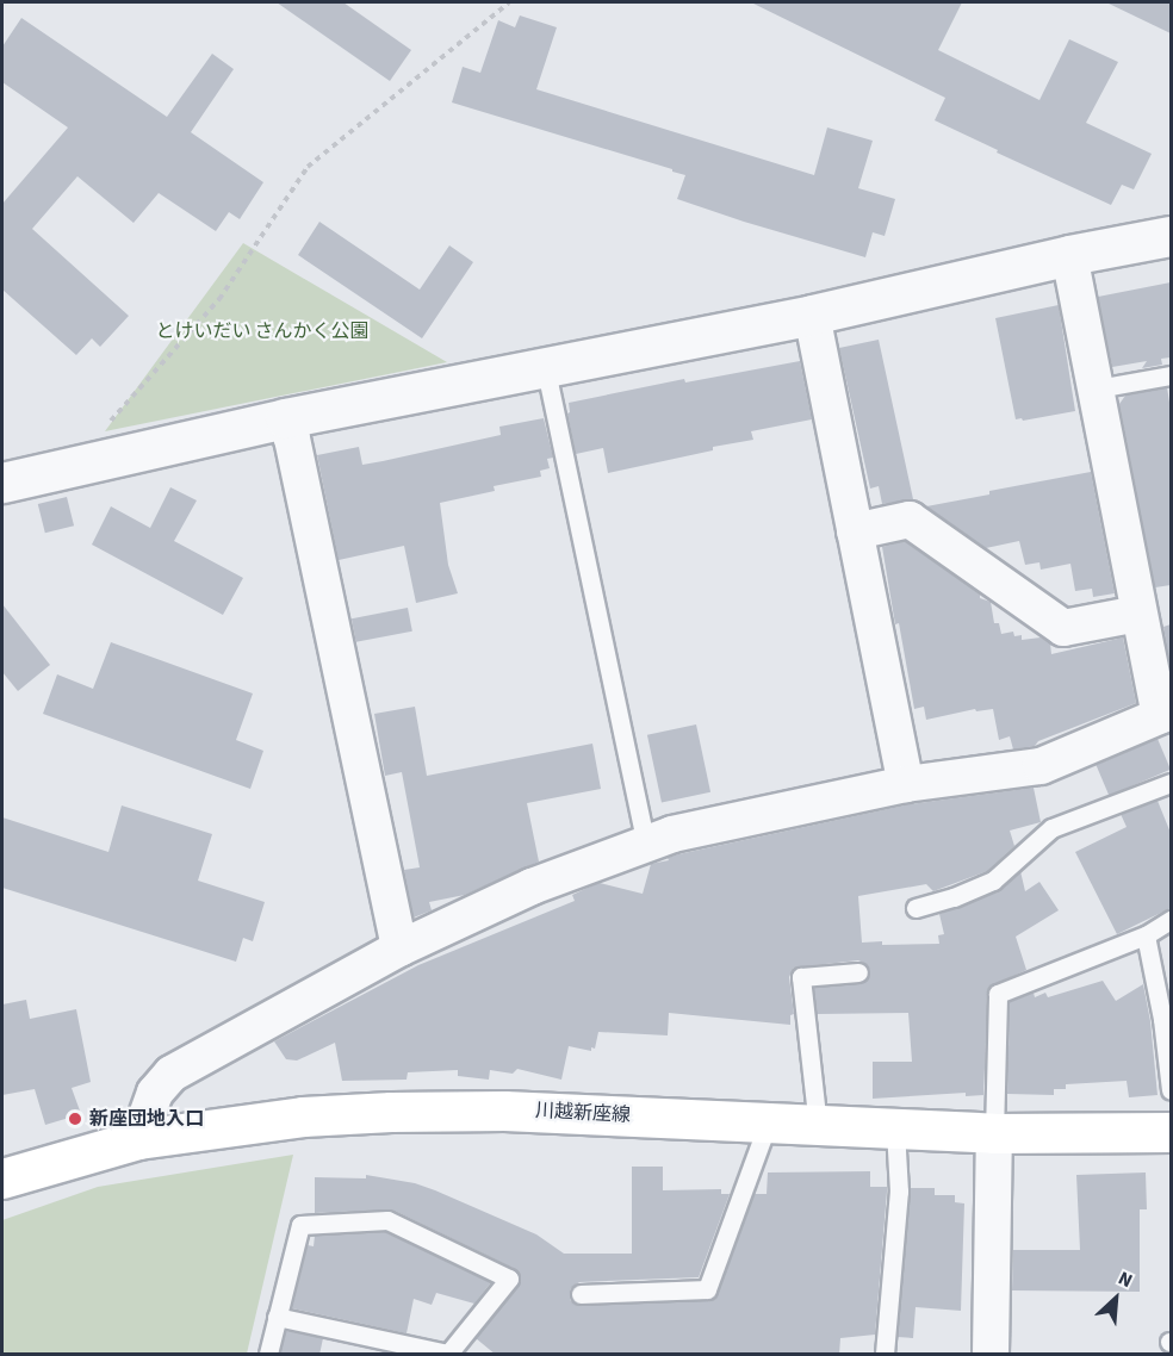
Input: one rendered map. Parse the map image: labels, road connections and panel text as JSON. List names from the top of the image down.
{
  "streets": {
    "main road": ["川越新座線"]
  },
  "parks": ["とけいだい さんかく公園"],
  "places": ["新座団地入口"],
  "north": "top right"
}
